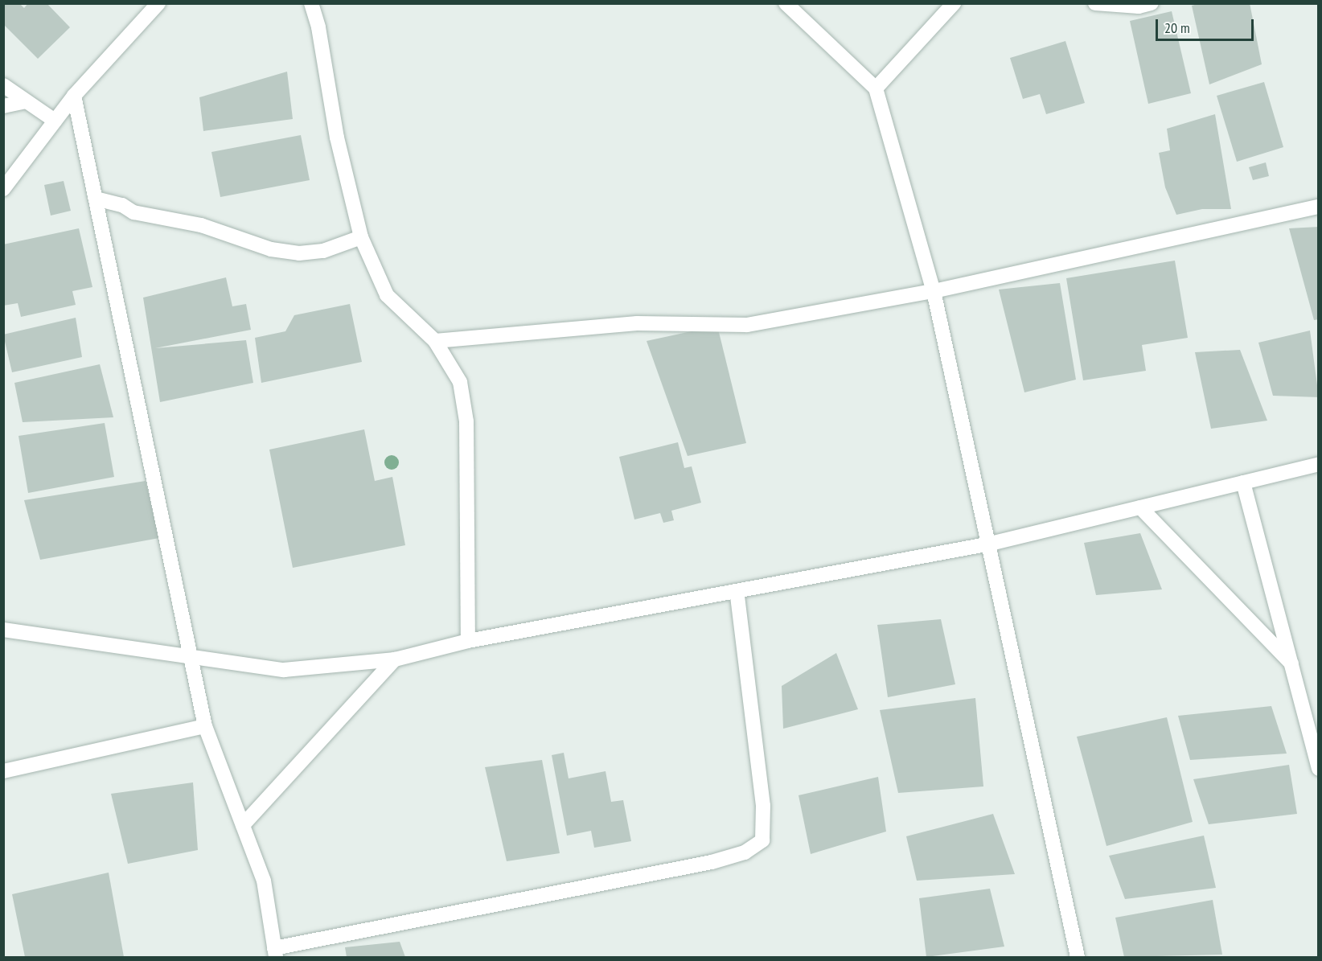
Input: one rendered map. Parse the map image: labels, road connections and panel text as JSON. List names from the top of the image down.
{
  "scale_bar": "20 m"
}
